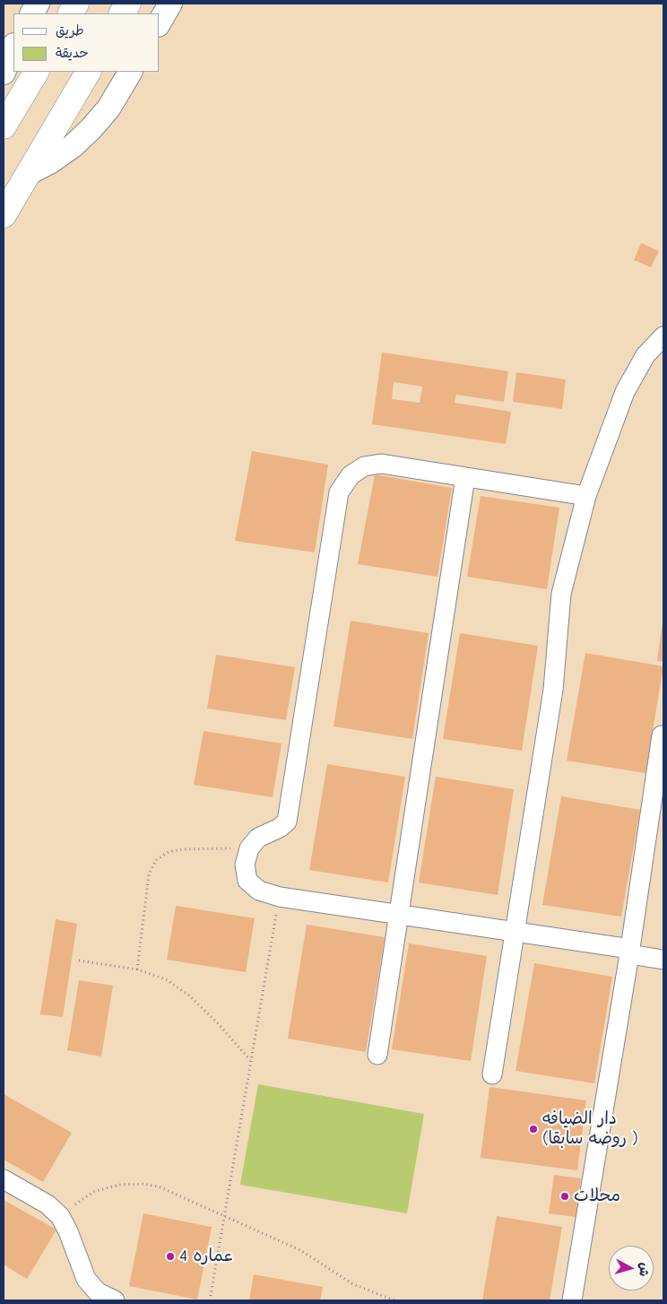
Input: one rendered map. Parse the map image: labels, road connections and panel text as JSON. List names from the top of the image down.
{
  "places": ["دار الضيافه (روضه سابقا )", "محلات", "عماره 4"],
  "legend": ["طريق", "حديقة"],
  "north": "right"
}
